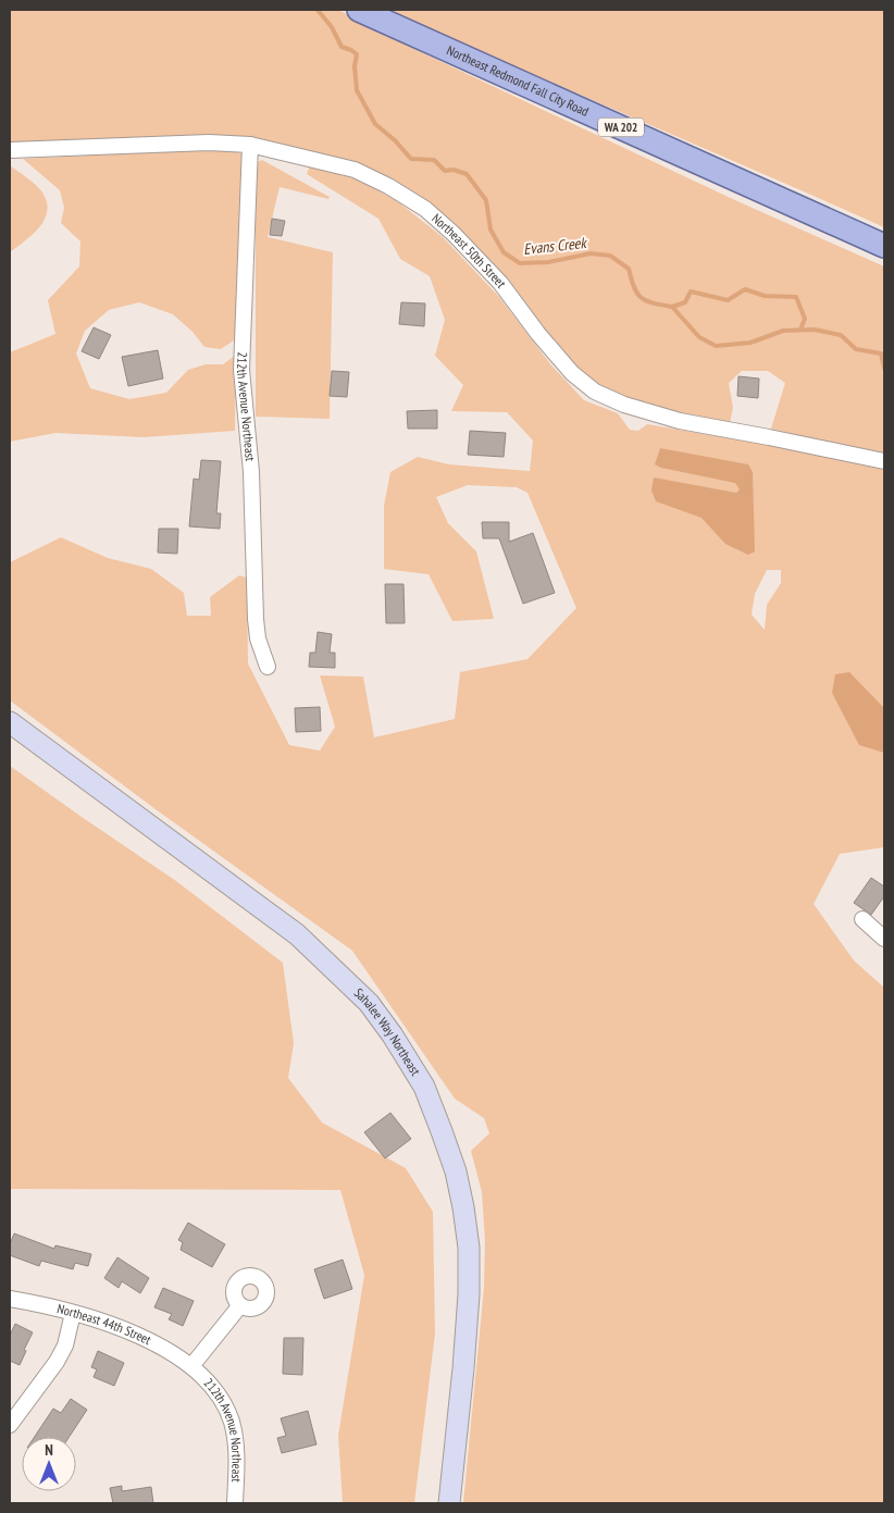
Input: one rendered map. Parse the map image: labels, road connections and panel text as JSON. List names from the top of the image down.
{
  "streets": {
    "main road": ["Northeast Redmond Fall City Road", "WA 202", "Sahalee Way Northeast"],
    "street": ["Northeast 50th Street", "212th Avenue Northeast", "Northeast 44th Street"]
  },
  "crossings": [
    ["Northeast 50th Street", "212th Avenue Northeast"],
    ["212th Avenue Northeast", "Northeast 44th Street"]
  ],
  "water": ["Evans Creek"],
  "north": "top"
}
